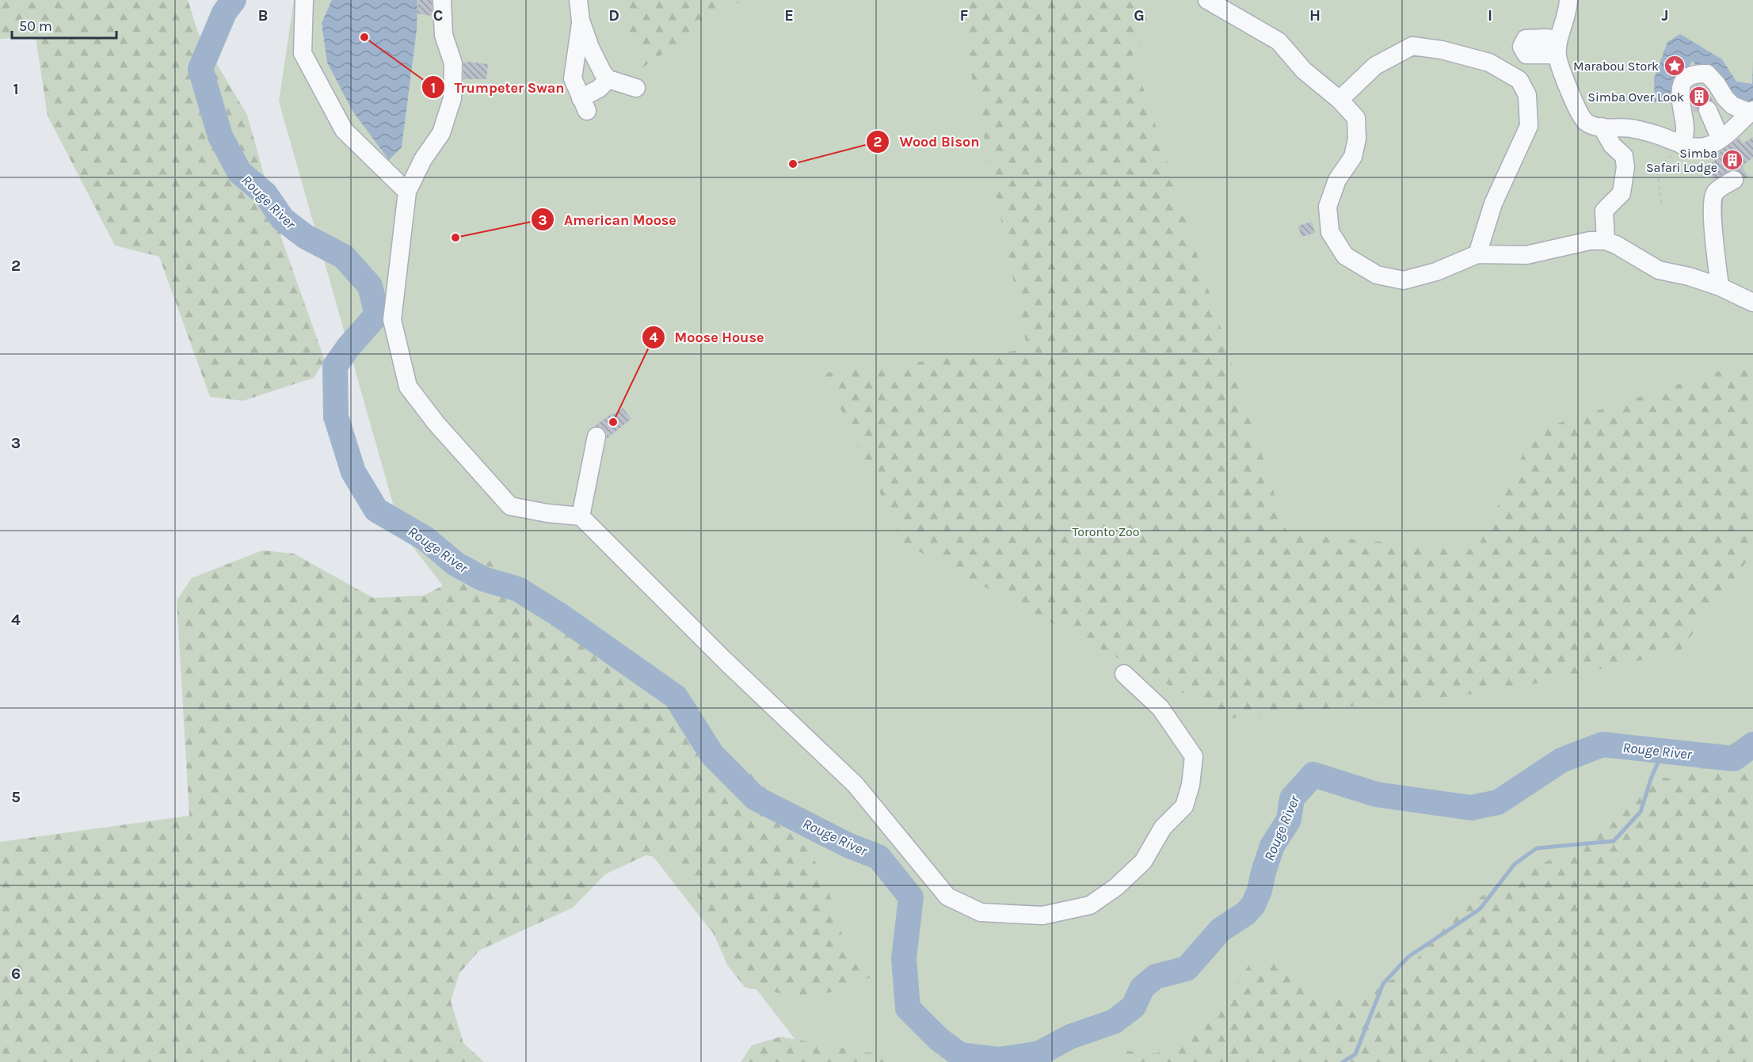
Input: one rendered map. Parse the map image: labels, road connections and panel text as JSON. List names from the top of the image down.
{
  "water": ["Rouge River"],
  "parks": ["Toronto Zoo"],
  "places": {
    "other": [
      "Trumpeter Swan",
      "Wood Bison",
      "American Moose",
      "Moose House"
    ],
    "place": ["Marabou Stork"],
    "building": ["Simba Over Look", "Simba Safari Lodge"]
  },
  "scale_bar": "50 m",
  "grid": {
    "columns": [
      "B",
      "C",
      "D",
      "E",
      "F",
      "G",
      "H",
      "I",
      "J"
    ],
    "rows": [
      "1",
      "2",
      "3",
      "4",
      "5",
      "6"
    ]
  }
}
